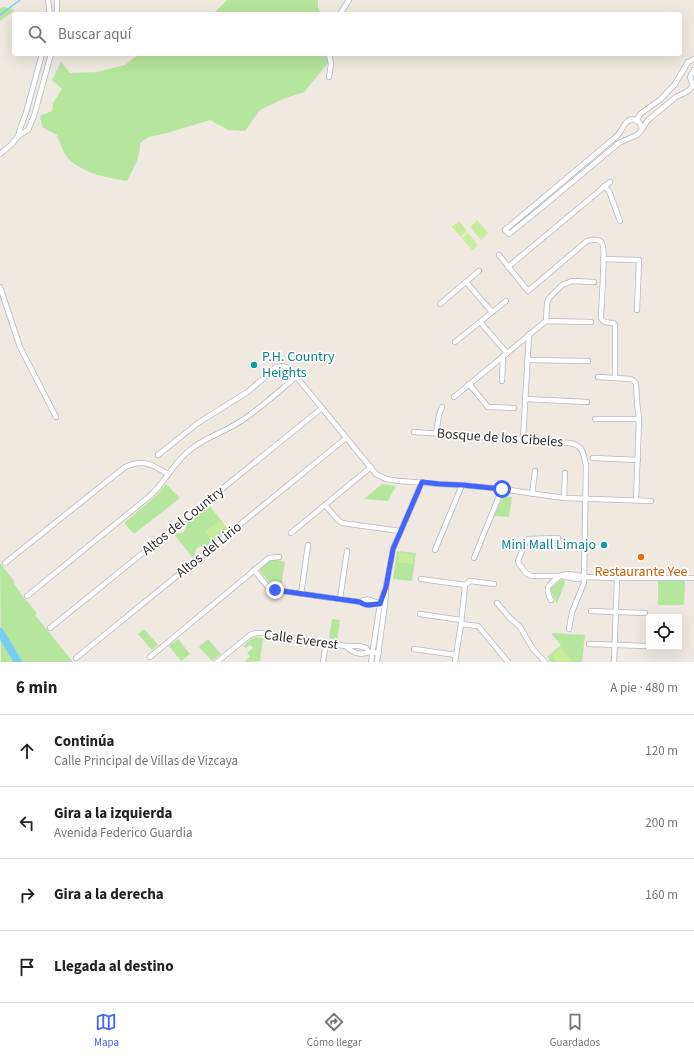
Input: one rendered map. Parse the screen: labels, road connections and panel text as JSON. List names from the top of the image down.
{
  "streets": {
    "street": [
      "Bosque de los Cibeles",
      "Altos del Country",
      "Altos del Lirio",
      "Calle Everest"
    ]
  },
  "places": ["P.H. Country Heights", "Mini Mall Limajo", "Restaurante Yee"],
  "page": {
    "search": "Buscar aquí",
    "heading": ["6 min", "A pie · 480 m"],
    "list": [
      ["Continúa", "Calle Principal de Villas de Vizcaya", "120 m"],
      ["Gira a la izquierda", "Avenida Federico Guardia", "200 m"],
      ["Gira a la derecha", "160 m"],
      "Llegada al destino"
    ],
    "nav": ["Mapa", "Cómo llegar", "Guardados"]
  }
}
